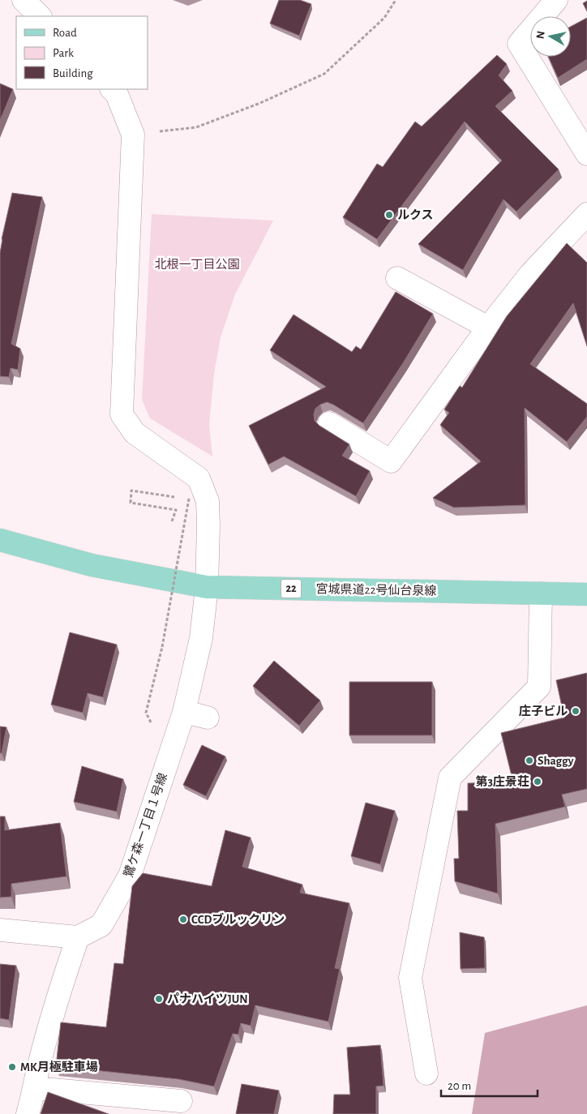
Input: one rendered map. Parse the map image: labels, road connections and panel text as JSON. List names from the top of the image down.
{
  "streets": {
    "main road": ["22", "宮城県道22号仙台泉線"],
    "street": ["鷺ケ森一丁目１号線"]
  },
  "crossings": [
    ["宮城県道22号仙台泉線", "鷺ケ森一丁目１号線"]
  ],
  "parks": ["北根一丁目公園"],
  "places": [
    "ルクス",
    "庄子ビル",
    "Shaggy",
    "第3庄景荘",
    "CCDブルックリン",
    "パナハイツJUN",
    "MK月極駐車場"
  ],
  "legend": ["Road", "Park", "Building"],
  "scale_bar": "20 m",
  "north": "left"
}
